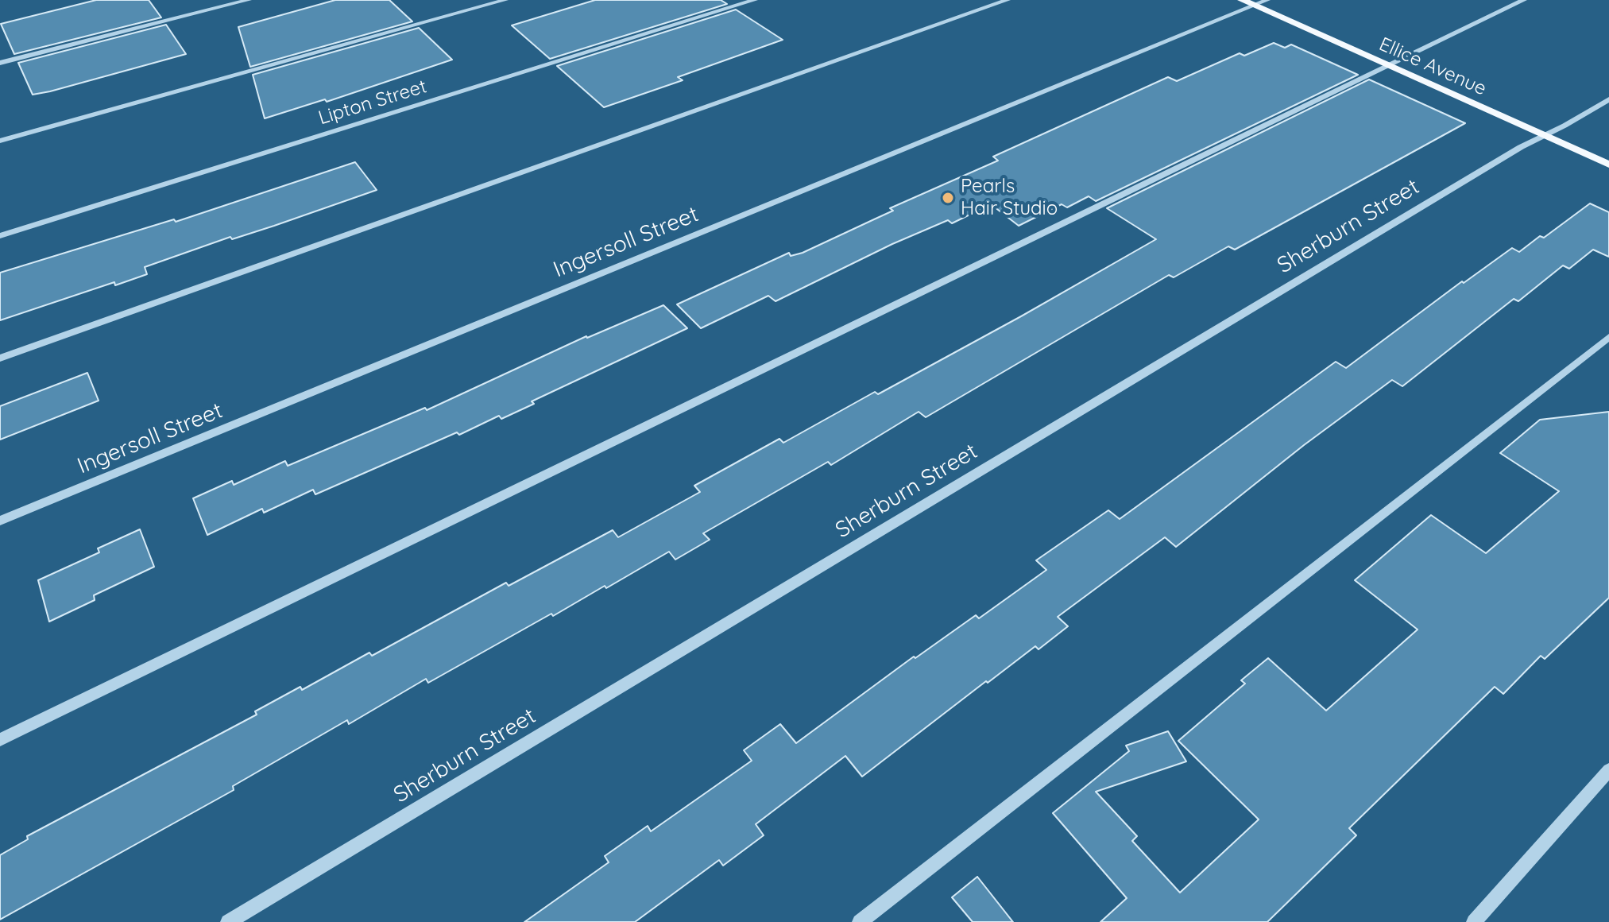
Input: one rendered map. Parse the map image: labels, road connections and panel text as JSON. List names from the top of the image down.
{
  "streets": {
    "main road": ["Ellice Avenue"],
    "street": ["Lipton Street", "Sherburn Street", "Ingersoll Street"]
  },
  "crossings": [
    ["Ellice Avenue", "Sherburn Street"],
    ["Ellice Avenue", "Ingersoll Street"]
  ],
  "places": ["Pearls Hair Studio"]
}
